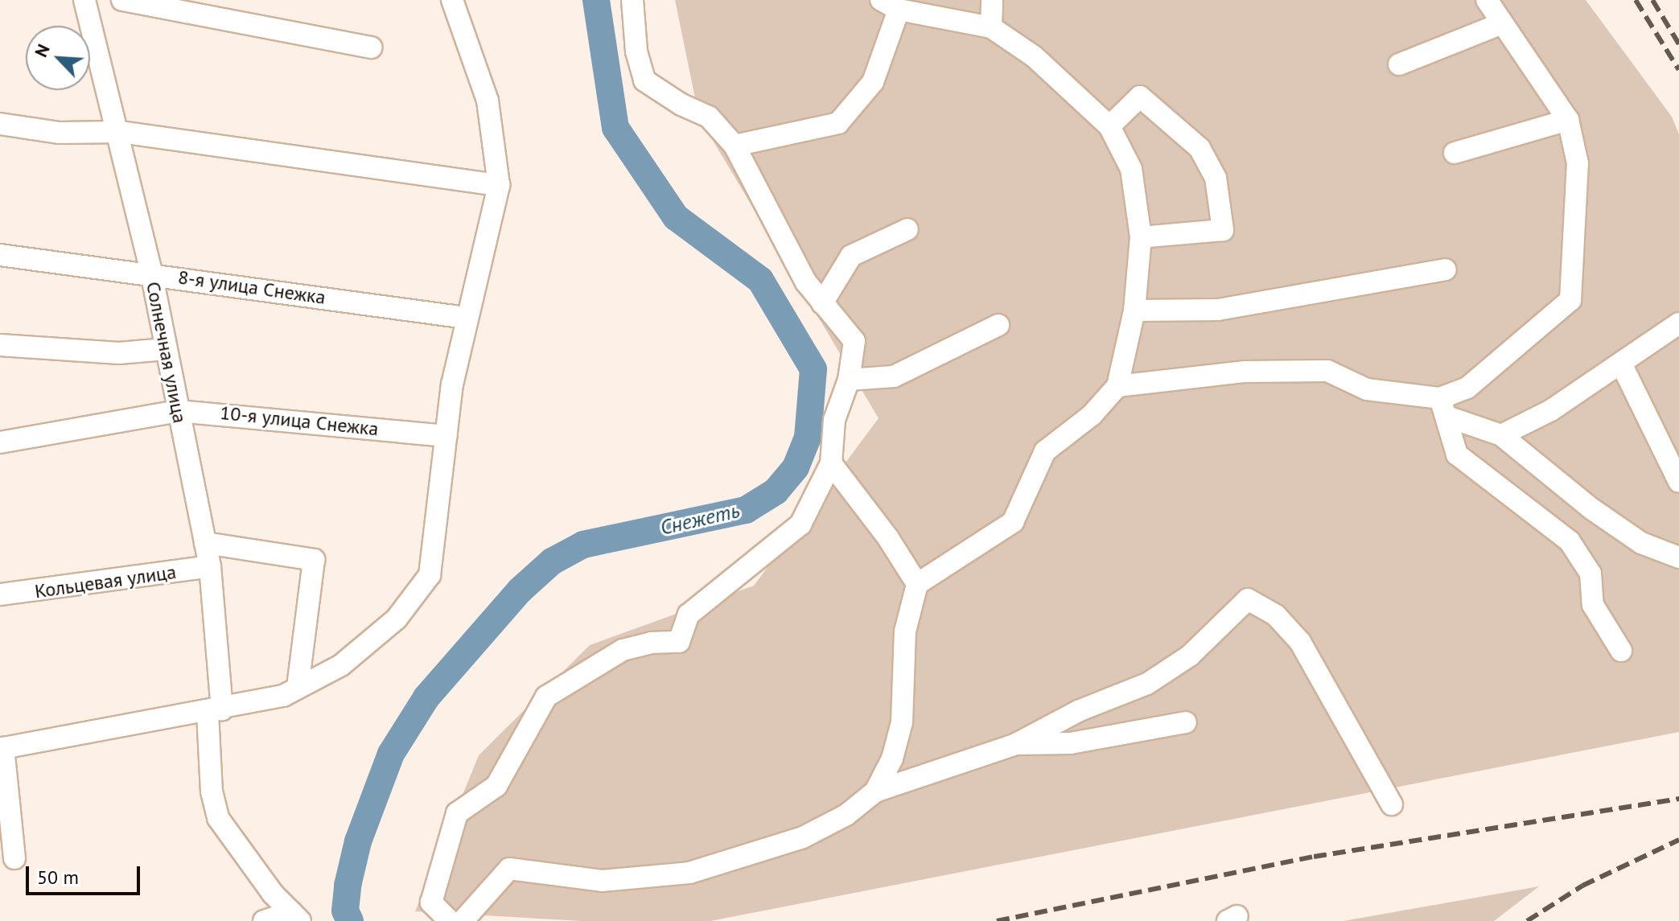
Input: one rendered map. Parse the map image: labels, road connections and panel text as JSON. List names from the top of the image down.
{
  "streets": {
    "street": [
      "8-я улица Снежка",
      "Солнечная улица",
      "10-я улица Снежка",
      "Кольцевая улица"
    ]
  },
  "crossings": [
    ["8-я улица Снежка", "Солнечная улица"],
    ["Солнечная улица", "10-я улица Снежка"],
    ["Солнечная улица", "Кольцевая улица"]
  ],
  "water": ["Снежеть"],
  "scale_bar": "50 m",
  "north": "top left"
}
